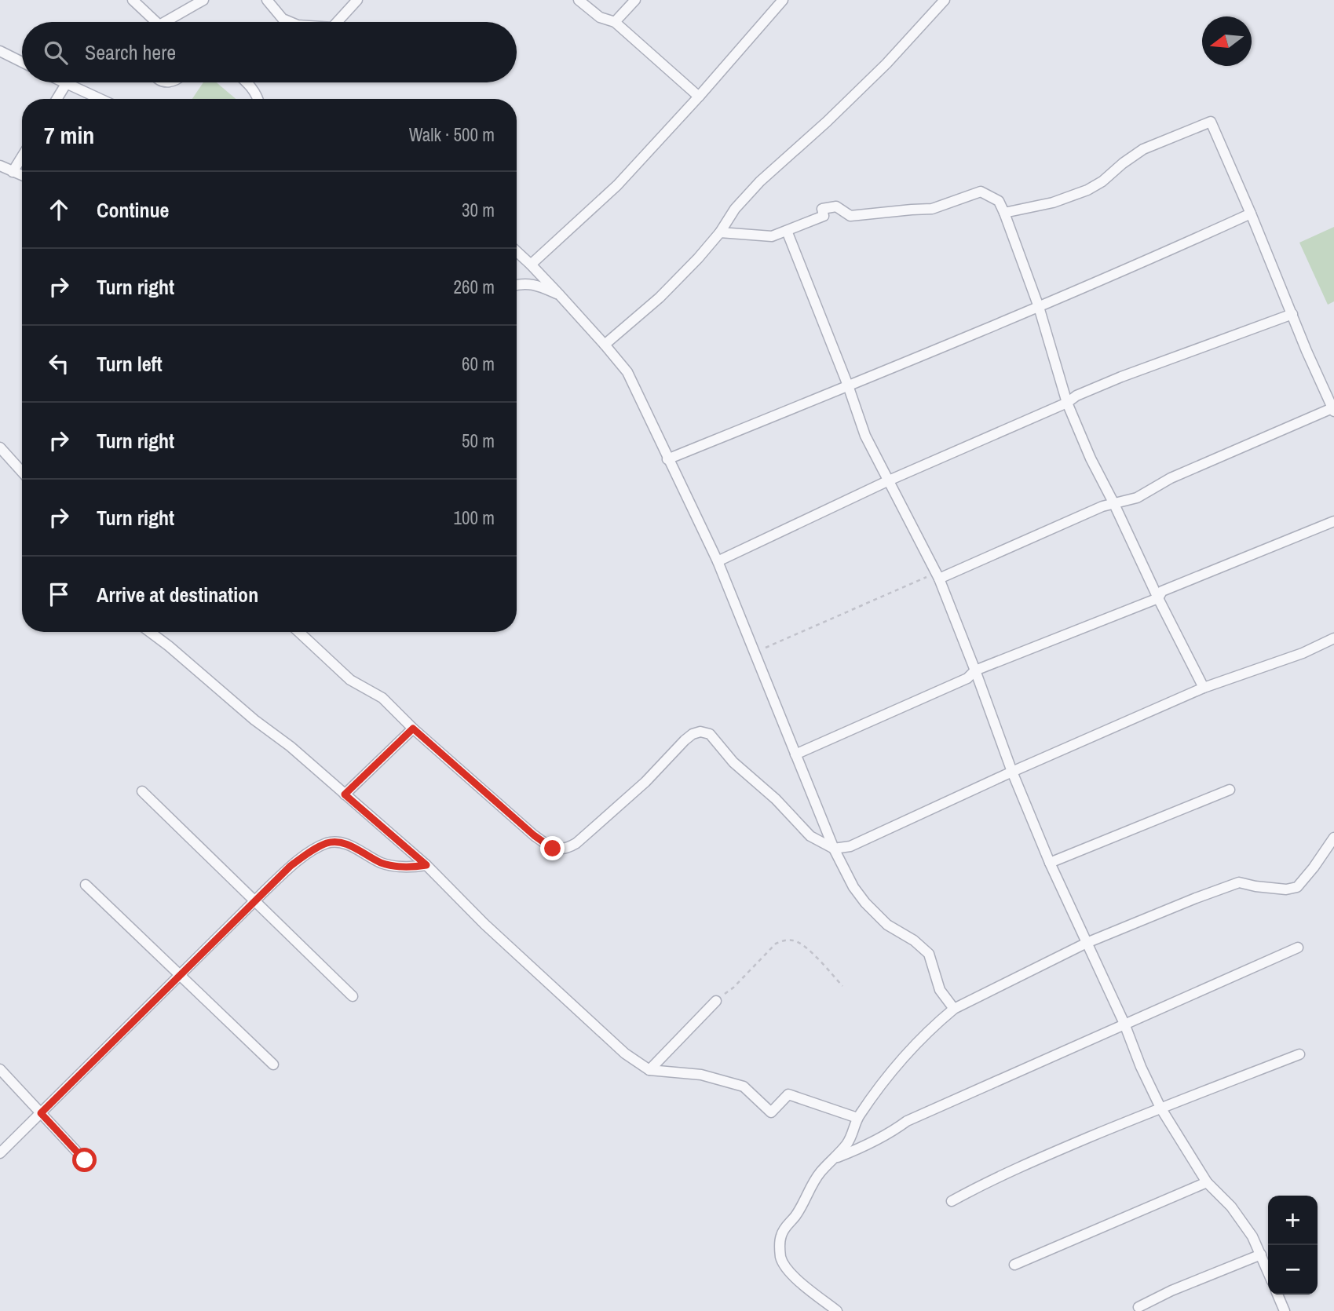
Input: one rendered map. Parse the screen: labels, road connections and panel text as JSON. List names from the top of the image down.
{
  "north": "left",
  "page": {
    "search": "Search here",
    "heading": ["7 min", "Walk · 500 m"],
    "list": [
      ["Continue", "30 m"],
      ["Turn right", "260 m"],
      ["Turn left", "60 m"],
      ["Turn right", "50 m"],
      ["Turn right", "100 m"],
      "Arrive at destination"
    ],
    "map_buttons": ["+", "−"]
  }
}
